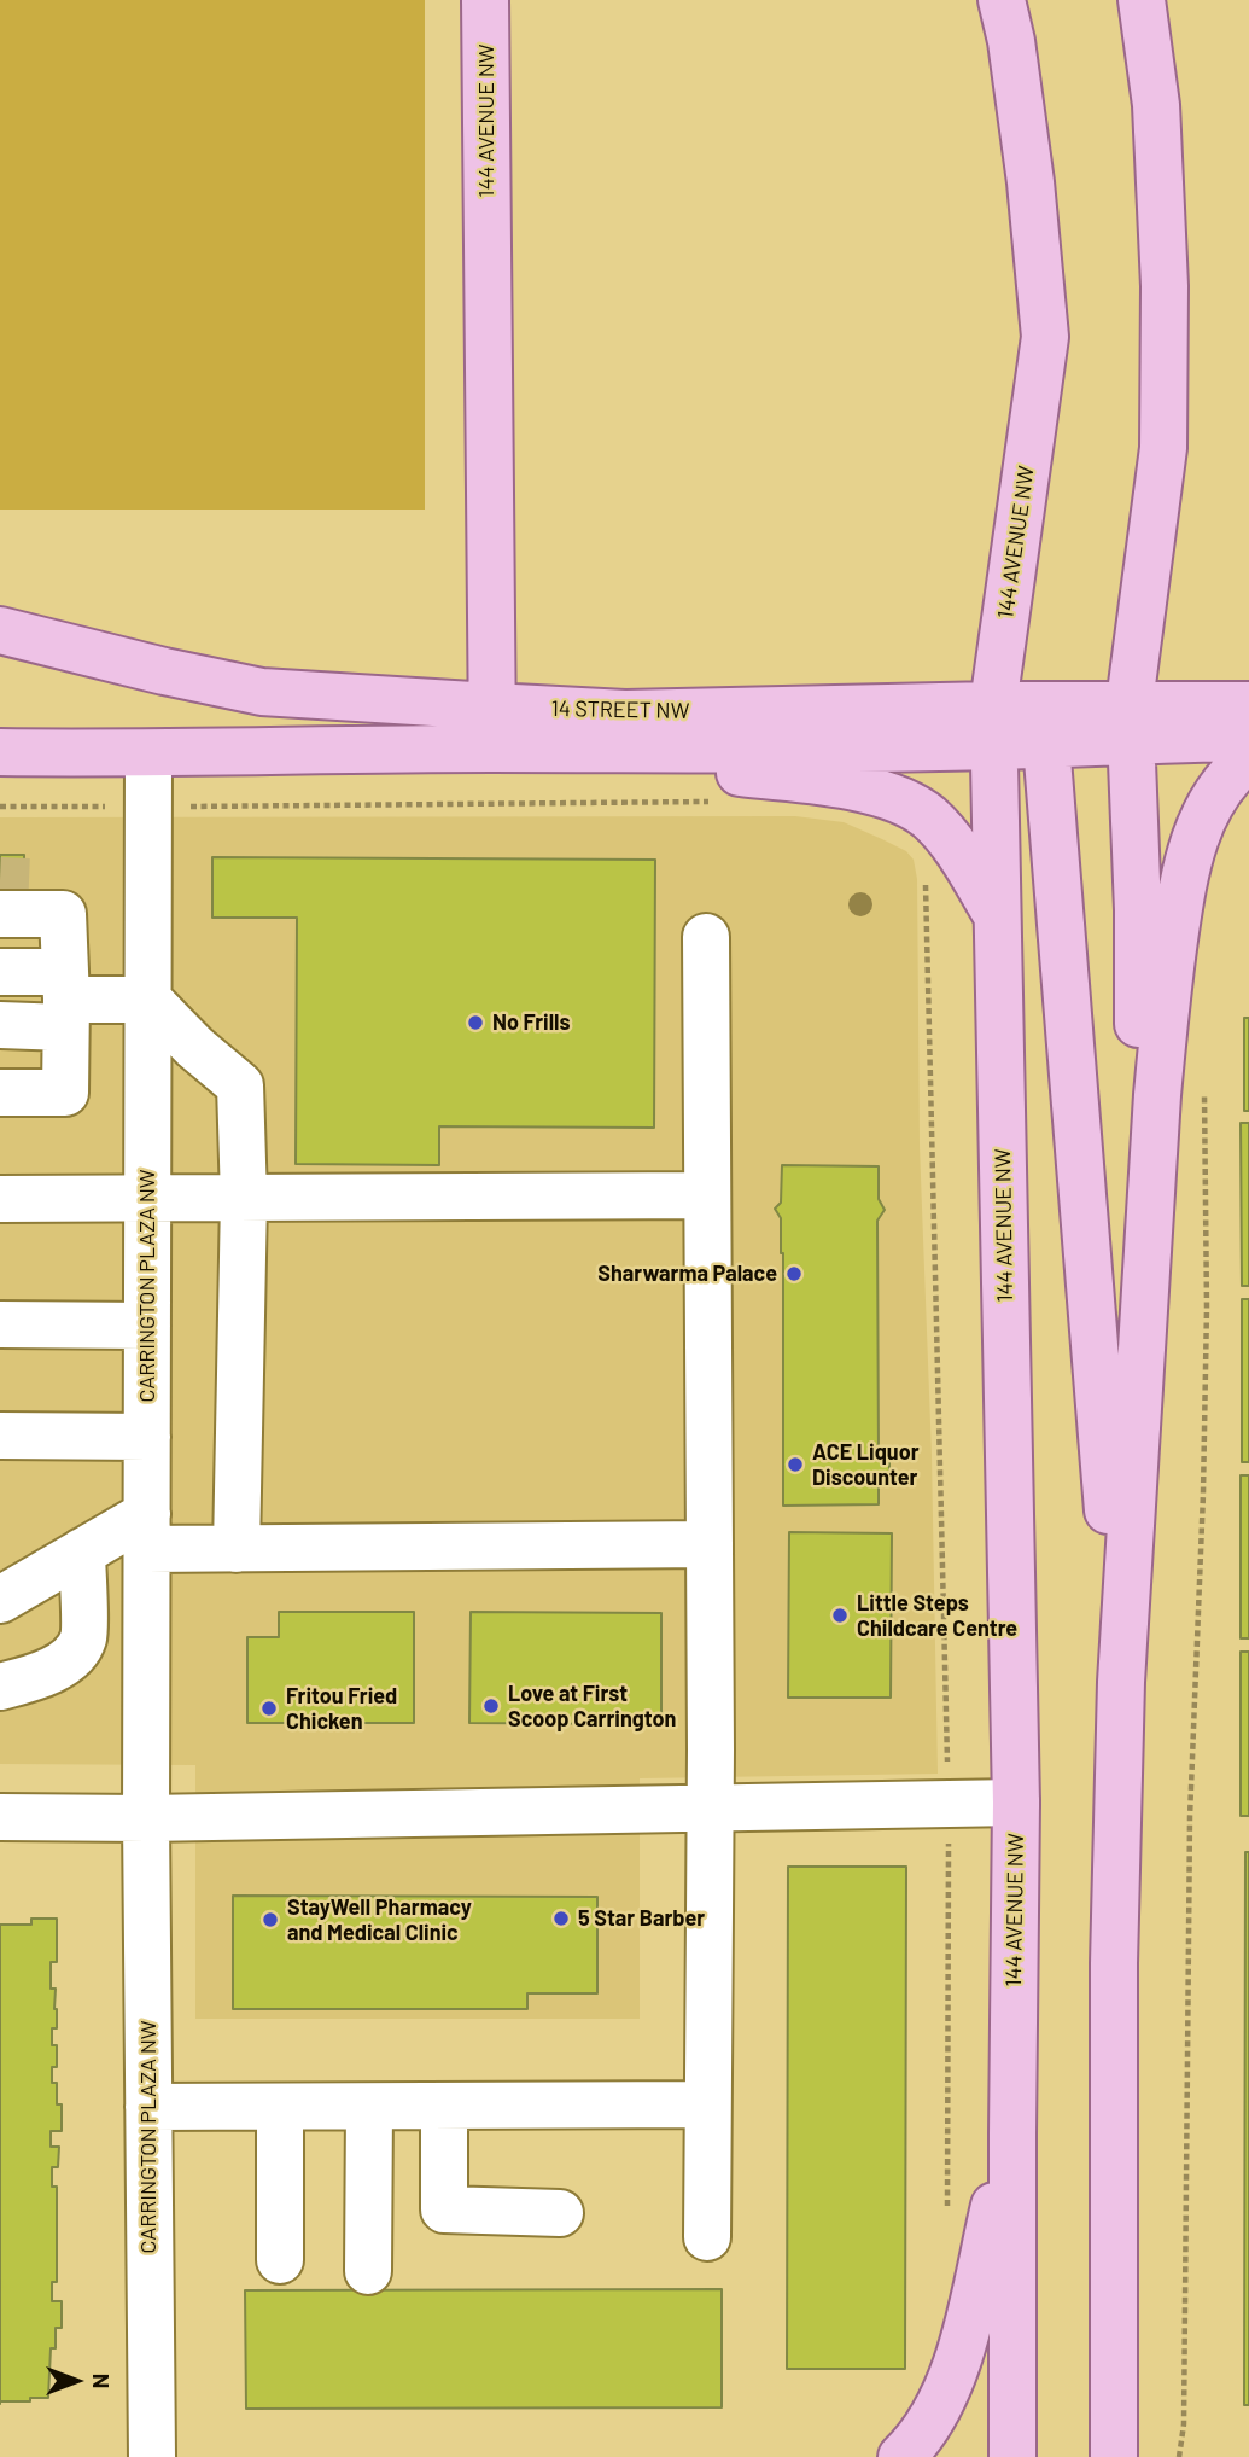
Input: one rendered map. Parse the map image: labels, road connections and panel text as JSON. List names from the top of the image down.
{
  "streets": {
    "main road": ["144 AVENUE NW", "14 STREET NW"],
    "street": ["CARRINGTON PLAZA NW"]
  },
  "crossings": [
    ["144 AVENUE NW", "14 STREET NW"],
    ["14 STREET NW", "CARRINGTON PLAZA NW"]
  ],
  "places": [
    "No Frills",
    "Sharwarma Palace",
    "ACE Liquor Discounter",
    "Little Steps Childcare Centre",
    "Love at First Scoop Carrington",
    "Fritou Fried Chicken",
    "5 Star Barber",
    "StayWell Pharmacy and Medical Clinic"
  ],
  "north": "right"
}
